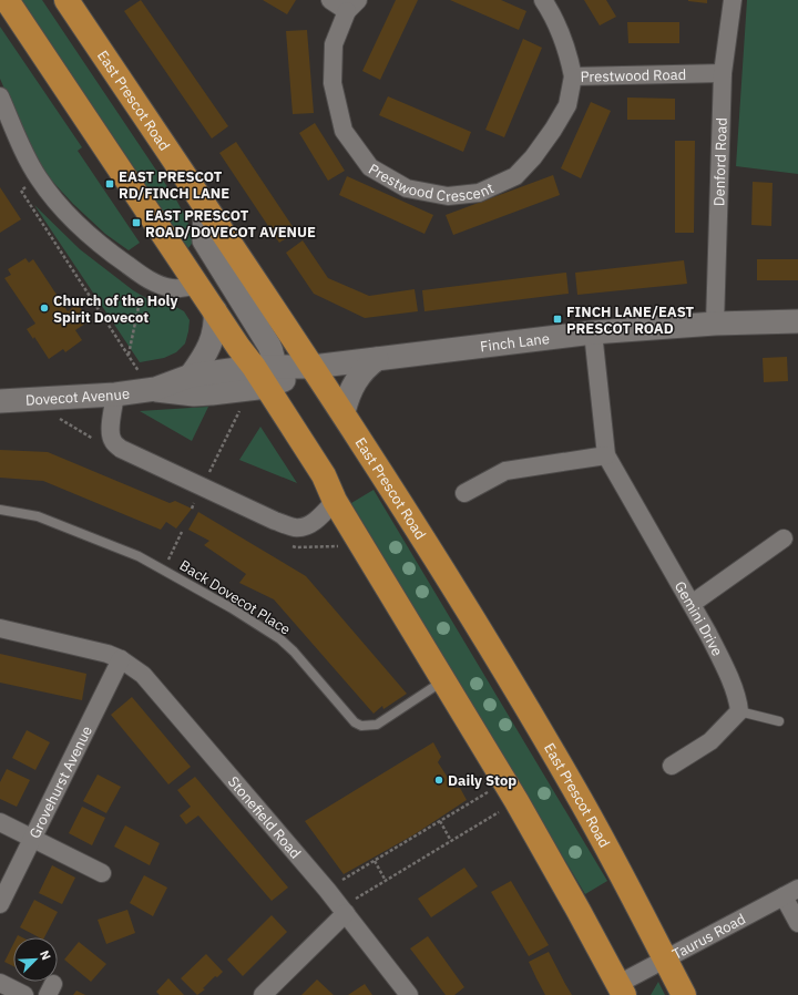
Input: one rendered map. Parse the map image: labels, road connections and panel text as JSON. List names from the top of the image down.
{
  "streets": {
    "highway": ["East Prescot Road"],
    "street": [
      "Prestwood Road",
      "Denford Road",
      "Prestwood Crescent",
      "Finch Lane",
      "Dovecot Avenue",
      "Gemini Drive",
      "Grovehurst Avenue",
      "Stonefield Road",
      "Taurus Road"
    ],
    "lane": ["Back Dovecot Place"]
  },
  "crossings": [
    ["Prestwood Road", "Denford Road"],
    ["Prestwood Road", "Prestwood Crescent"],
    ["East Prescot Road", "Finch Lane"],
    ["East Prescot Road", "Taurus Road"],
    ["Denford Road", "Finch Lane"],
    ["Finch Lane", "Dovecot Avenue"],
    ["Finch Lane", "Gemini Drive"],
    ["Grovehurst Avenue", "Stonefield Road"]
  ],
  "places": {
    "transit": ["EAST PRESCOT RD/FINCH LANE", "EAST PRESCOT ROAD/DOVECOT AVENUE", "FINCH LANE/EAST PRESCOT ROAD"],
    "other": ["Church of the Holy Spirit Dovecot", "Daily Stop"]
  },
  "north": "top right"
}
